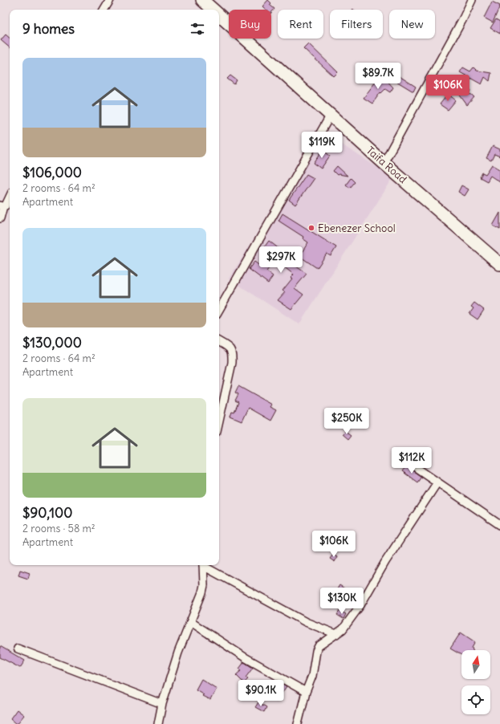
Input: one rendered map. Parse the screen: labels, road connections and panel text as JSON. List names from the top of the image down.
{
  "streets": {
    "highway": ["Taifa Road"]
  },
  "places": ["Ebenezer School"],
  "north": "top",
  "page": {
    "chip": [
      "Buy",
      "Rent",
      "Filters",
      "New"
    ],
    "heading": "9 homes",
    "list": [
      {
        "name": "$106,000",
        "note": "2 rooms · 64 m² · Apartment"
      },
      {
        "name": "$130,000",
        "note": "2 rooms · 64 m² · Apartment"
      },
      {
        "name": "$90,100",
        "note": "2 rooms · 58 m² · Apartment"
      }
    ],
    "price": [
      "$89.7K",
      "$106K",
      "$119K",
      "$297K",
      "$250K",
      "$112K",
      "$106K",
      "$130K",
      "$90.1K"
    ]
  }
}
